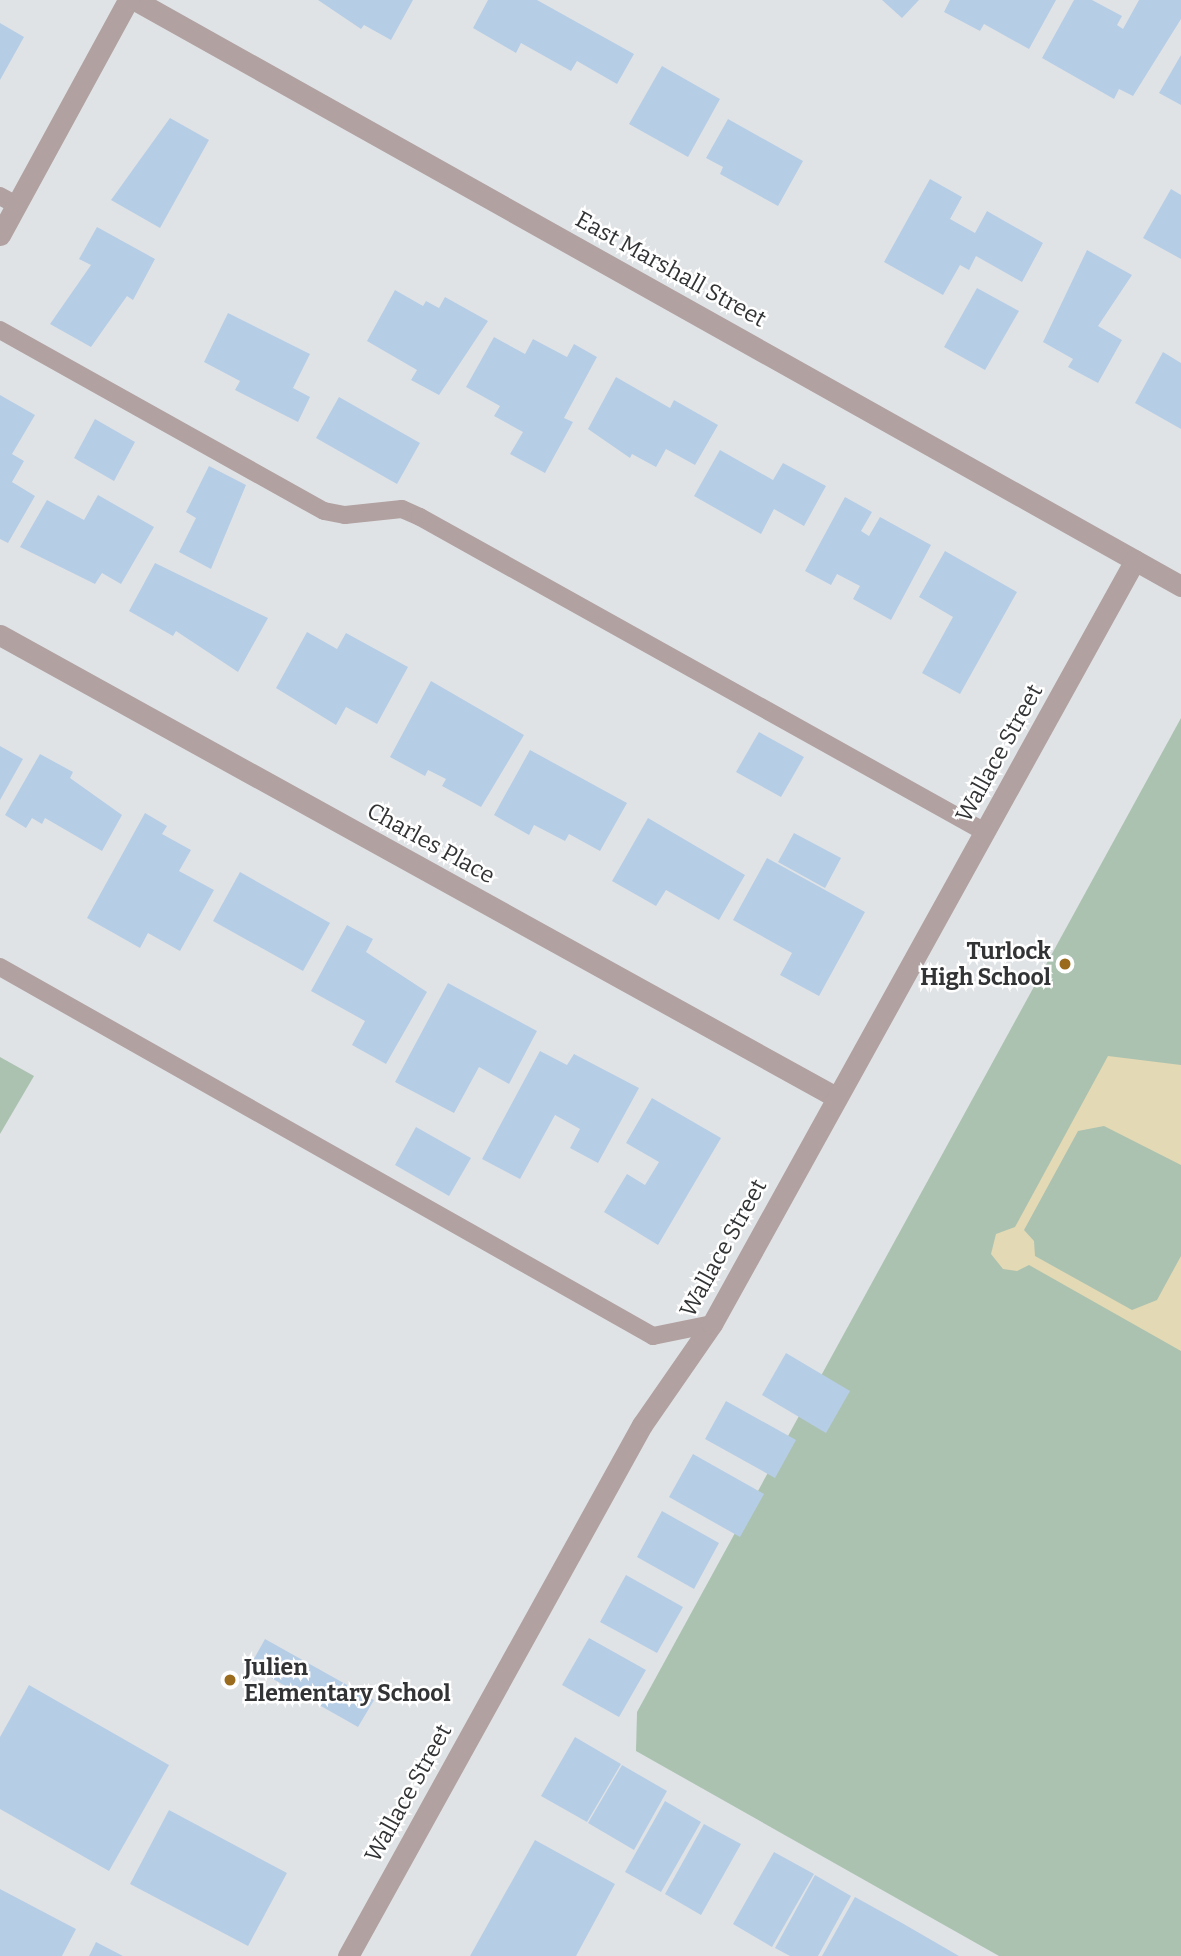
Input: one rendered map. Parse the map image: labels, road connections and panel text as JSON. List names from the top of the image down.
{
  "streets": {
    "street": ["East Marshall Street", "Wallace Street", "Charles Place"]
  },
  "crossings": [
    ["East Marshall Street", "Wallace Street"],
    ["Wallace Street", "Charles Place"]
  ],
  "places": ["Turlock High School", "Julien Elementary School"]
}
